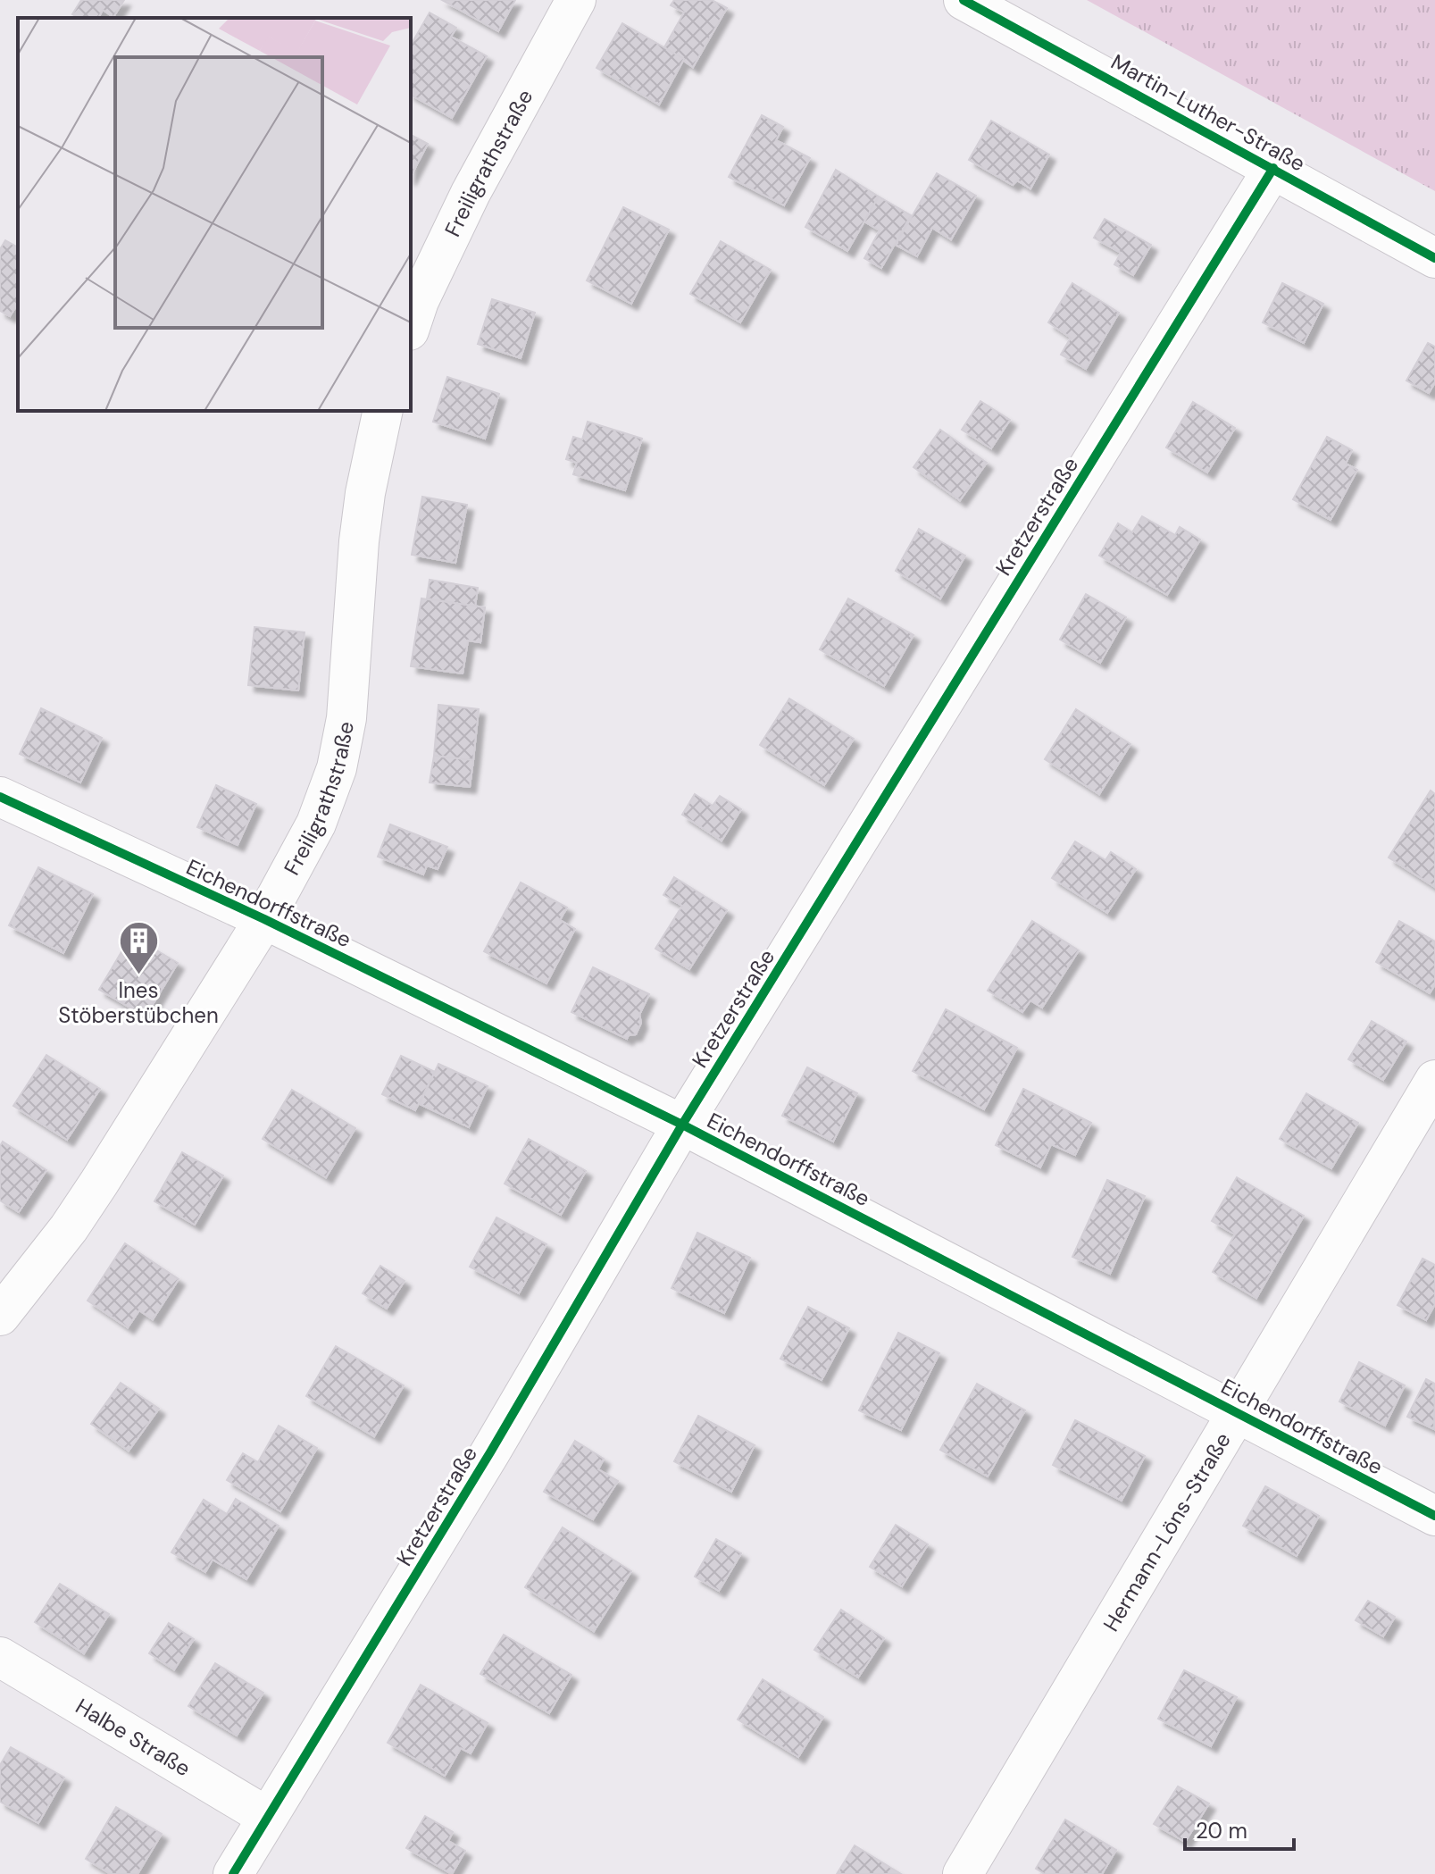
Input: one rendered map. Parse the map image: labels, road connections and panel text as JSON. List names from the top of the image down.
{
  "streets": {
    "street": [
      "Martin-Luther-Straße",
      "Freiligrathstraße",
      "Kretzerstraße",
      "Eichendorffstraße",
      "Hermann-Löns-Straße",
      "Halbe Straße"
    ]
  },
  "crossings": [
    ["Martin-Luther-Straße", "Kretzerstraße"],
    ["Freiligrathstraße", "Eichendorffstraße"],
    ["Kretzerstraße", "Eichendorffstraße"],
    ["Kretzerstraße", "Halbe Straße"],
    ["Eichendorffstraße", "Hermann-Löns-Straße"]
  ],
  "places": {
    "building": ["Ines Stöberstübchen"]
  },
  "scale_bar": "20 m"
}
